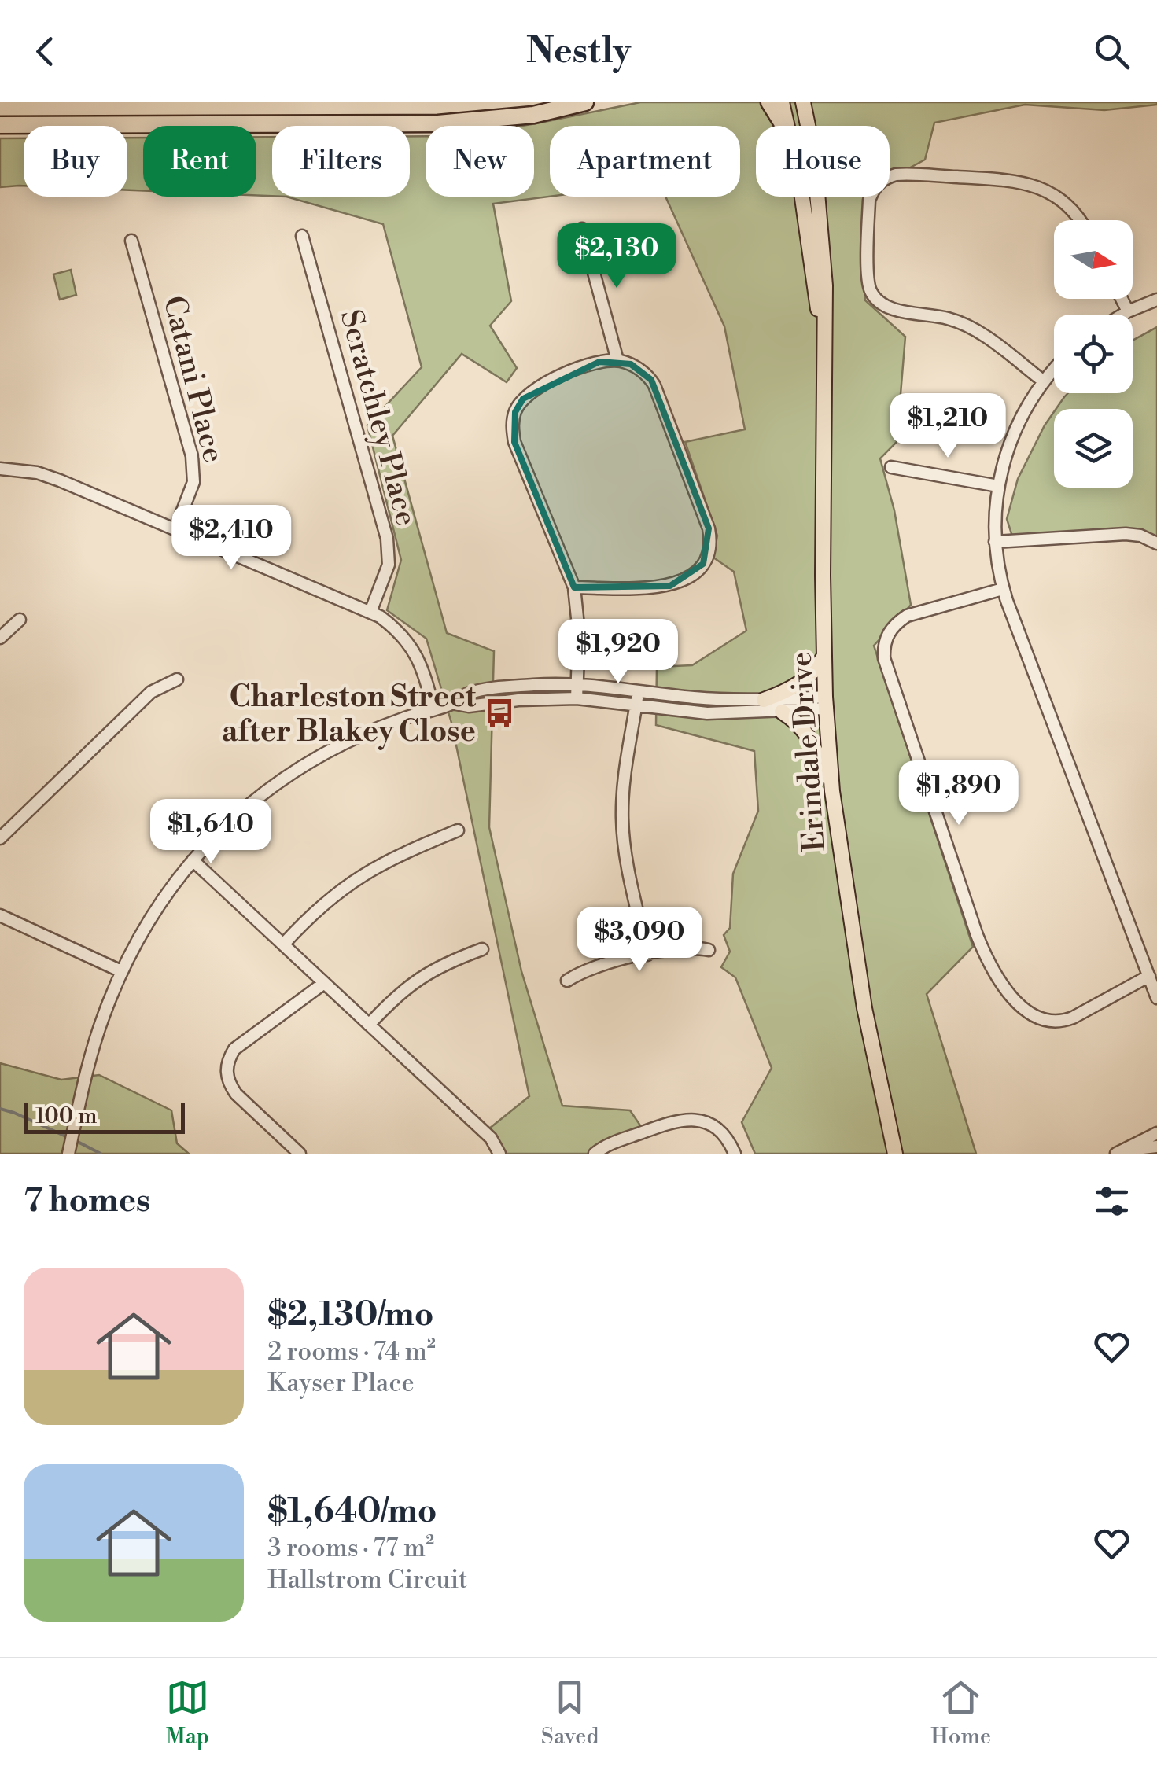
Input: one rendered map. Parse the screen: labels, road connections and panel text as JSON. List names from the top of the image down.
{
  "streets": {
    "main road": ["Erindale Drive"],
    "street": ["Catani Place", "Scratchley Place"]
  },
  "places": {
    "bus stop": ["Charleston Street after Blakey Close"]
  },
  "scale_bar": "100 m",
  "north": "right",
  "page": {
    "header": "Nestly",
    "chip": [
      "Buy",
      "Rent",
      "Filters",
      "New",
      "Apartment",
      "House"
    ],
    "price": [
      "$2,130",
      "$1,210",
      "$2,410",
      "$1,920",
      "$1,890",
      "$1,640",
      "$3,090"
    ],
    "scale": "100 m",
    "heading": "7 homes",
    "list": [
      {
        "name": "$2,130/mo",
        "note": "2 rooms · 74 m² · Kayser Place"
      },
      {
        "name": "$1,640/mo",
        "note": "3 rooms · 77 m² · Hallstrom Circuit"
      }
    ],
    "tabs": ["Map", "Saved", "Home"]
  }
}
